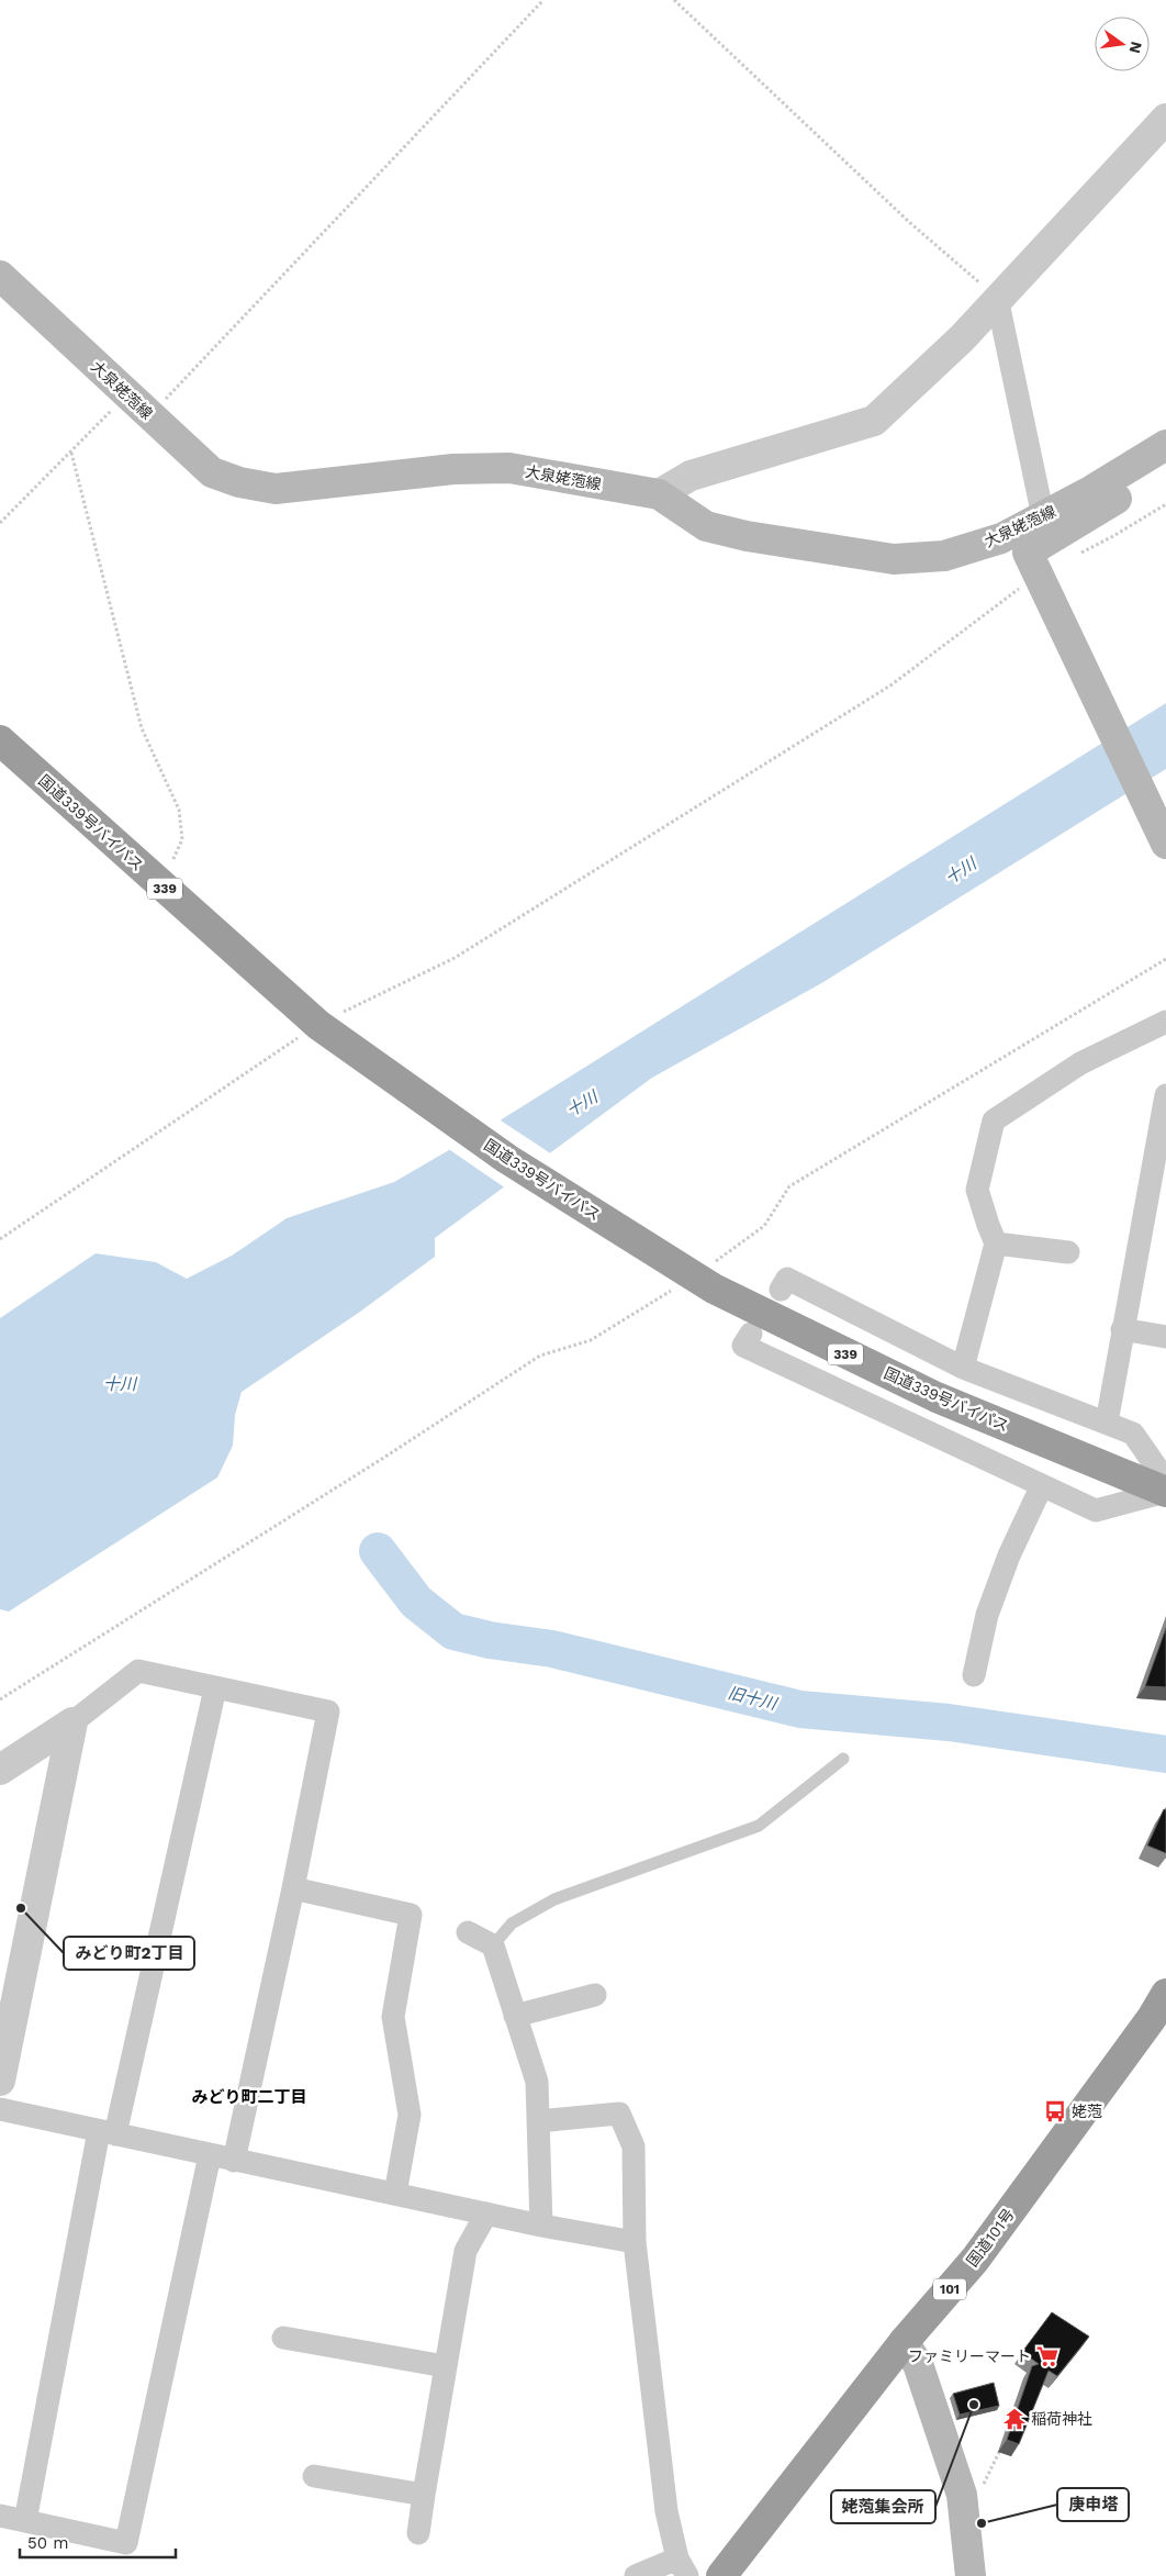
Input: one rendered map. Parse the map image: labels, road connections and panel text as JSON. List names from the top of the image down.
{
  "streets": {
    "highway": [
      "国道339号バイパス",
      "339",
      "国道101号",
      "101"
    ],
    "main road": ["大泉姥萢線"]
  },
  "districts": ["みどり町二丁目"],
  "water": ["十川", "旧十川"],
  "places": {
    "other": ["みどり町2丁目", "姥萢集会所", "庚申塔"],
    "bus stop": ["姥萢"],
    "supermarket": ["ファミリーマート"],
    "temple": ["稲荷神社"]
  },
  "scale_bar": "50 m",
  "north": "right"
}
